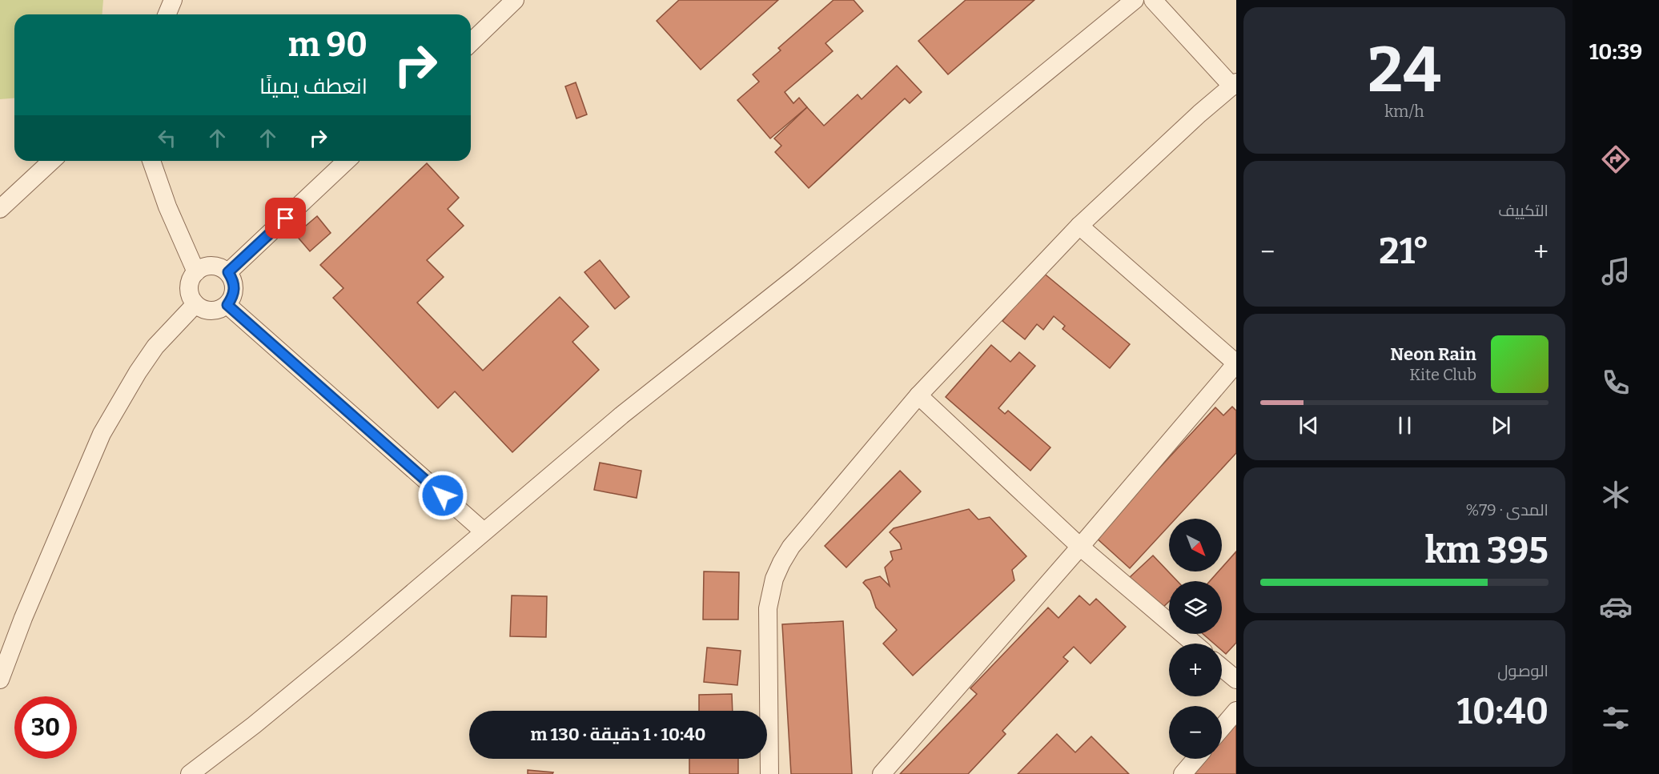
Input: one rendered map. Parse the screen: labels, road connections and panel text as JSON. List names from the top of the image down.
{
  "north": "bottom right",
  "page": {
    "tabs": "10:39",
    "tile": [
      ["24", "km/h"],
      "التكييف",
      ["المدى · 79%", "395 km"],
      ["الوصول", "10:40"]
    ],
    "turn": ["90 m", "انعطف يمينًا"],
    "heat": ["−", "21°", "+"],
    "song": ["Neon Rain", "Kite Club"],
    "map_buttons": ["+", "−"],
    "limit": "30",
    "trip": "10:40 · 1 دقيقة · 130 m"
  }
}
